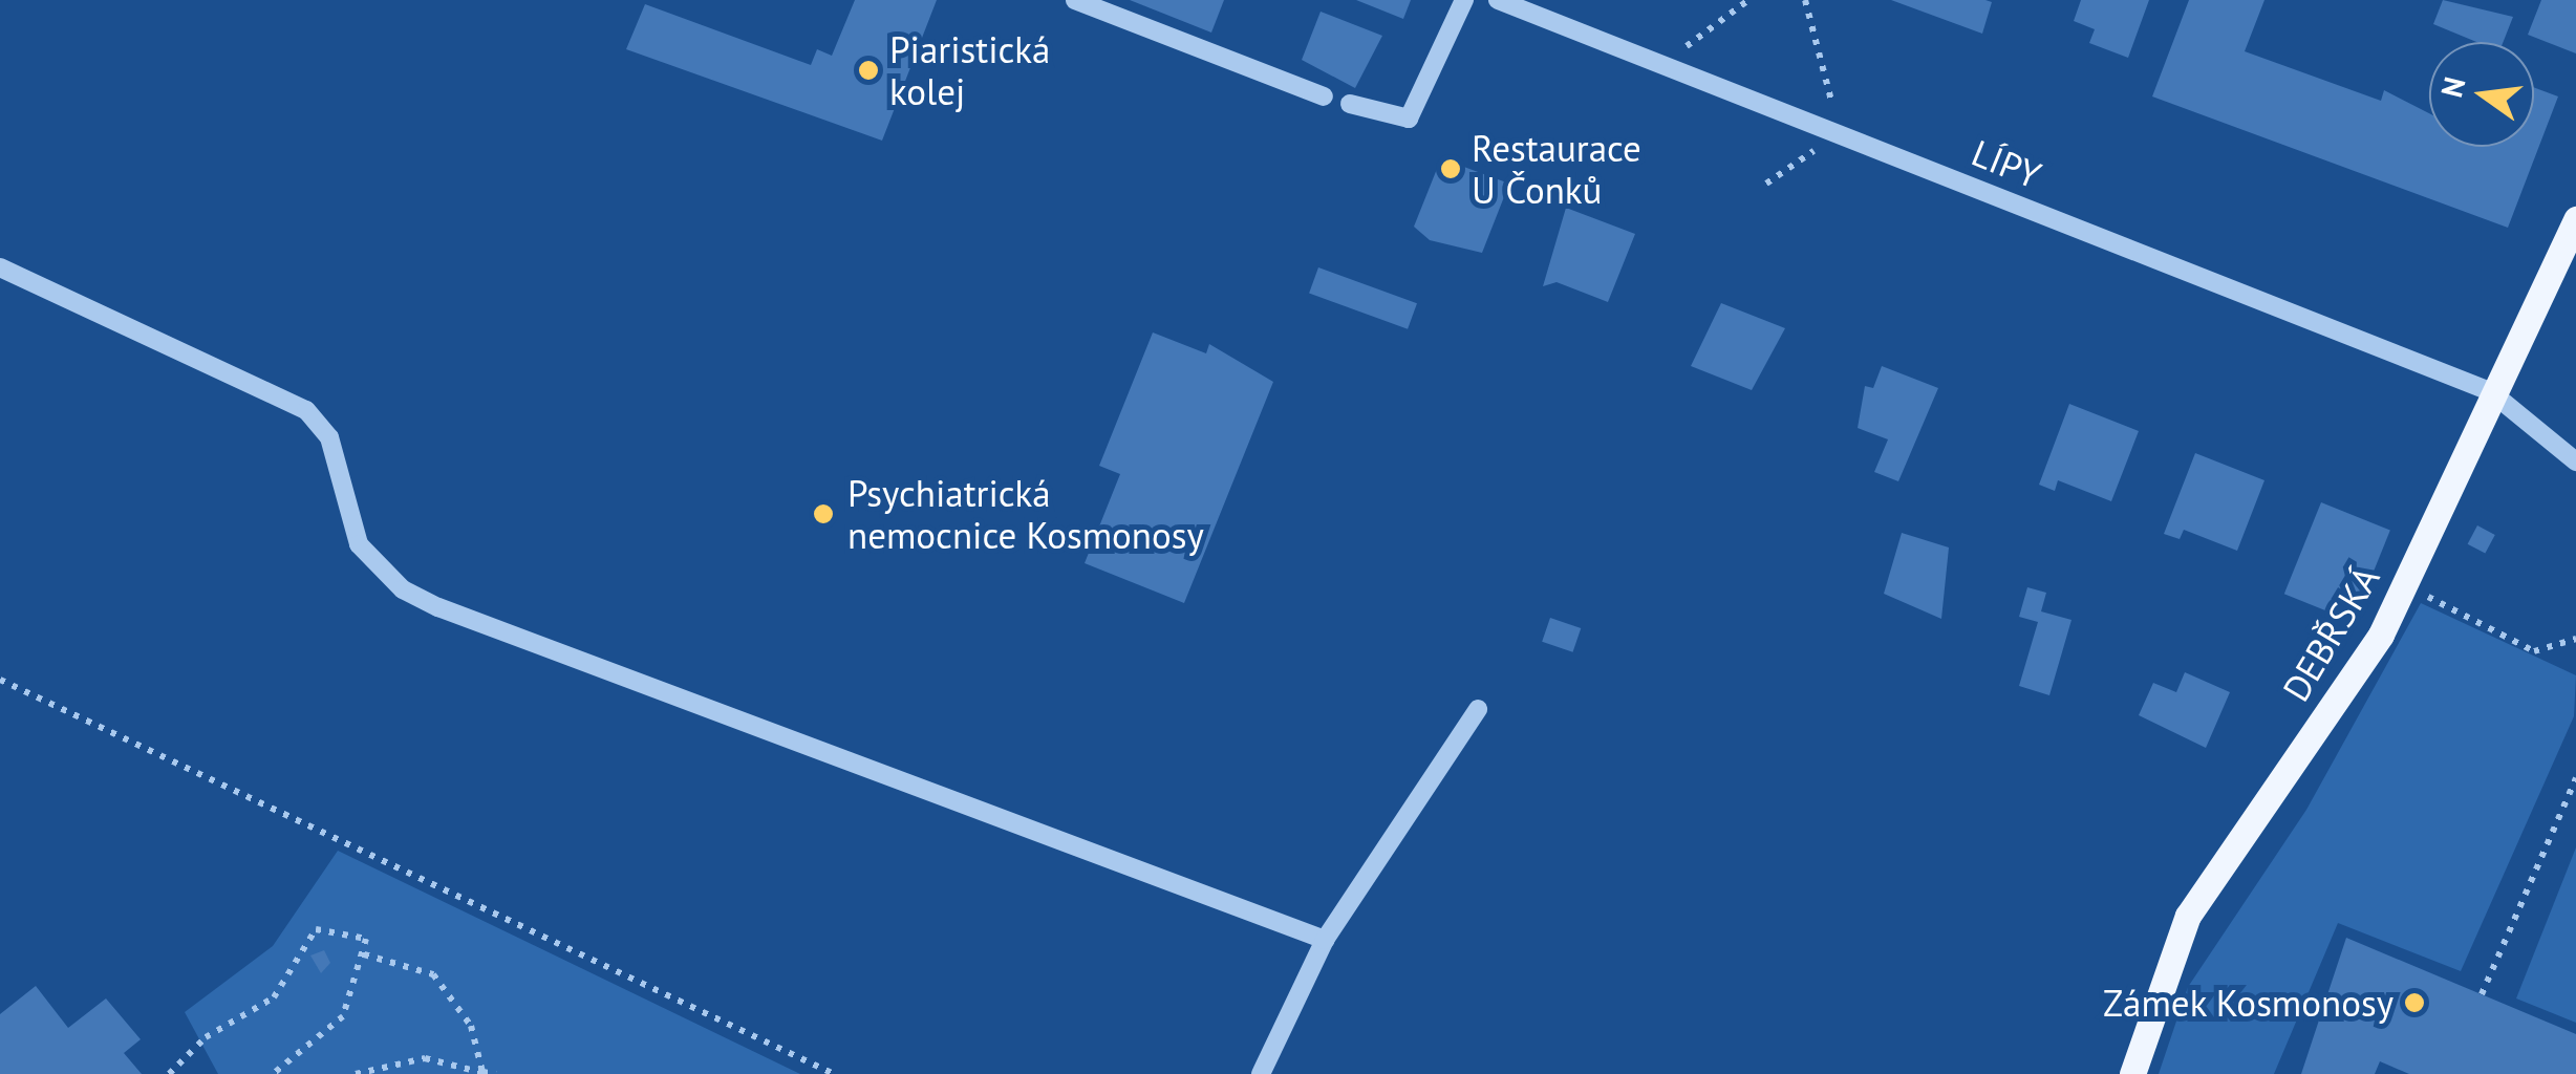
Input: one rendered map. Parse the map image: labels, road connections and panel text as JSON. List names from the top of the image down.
{
  "streets": {
    "main road": ["DEBŘSKÁ"],
    "street": ["LÍPY"]
  },
  "crossings": [
    ["LÍPY", "DEBŘSKÁ"]
  ],
  "places": [
    "Piaristická kolej",
    "Restaurace U Čonků",
    "Psychiatrická nemocnice Kosmonosy",
    "Zámek Kosmonosy"
  ],
  "north": "left"
}
